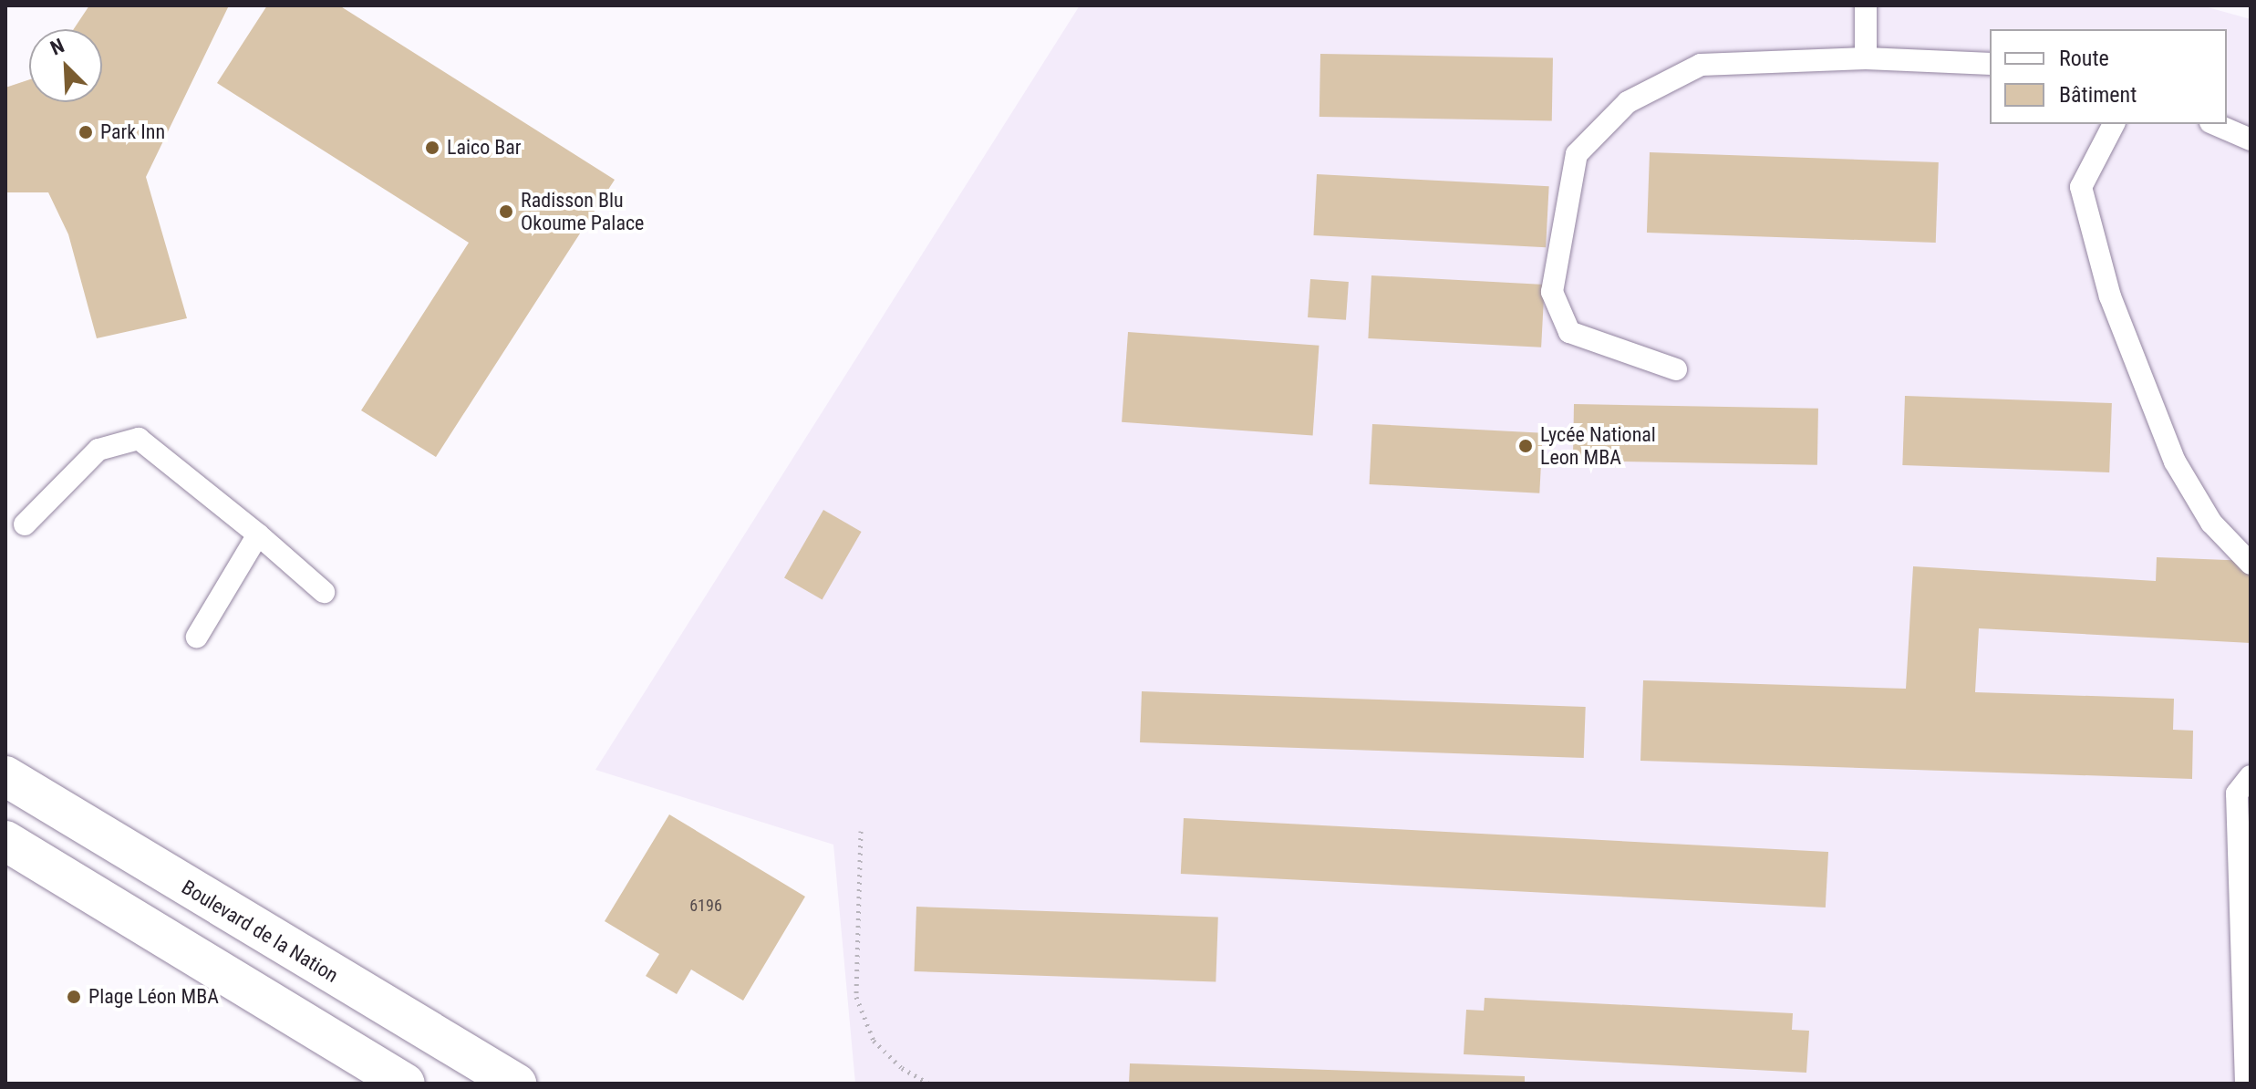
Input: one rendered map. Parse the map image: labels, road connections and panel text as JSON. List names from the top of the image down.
{
  "streets": {
    "main road": ["Boulevard de la Nation"]
  },
  "places": [
    "Park Inn",
    "Laico Bar",
    "Radisson Blu Okoume Palace",
    "Lycée National Leon MBA",
    "Plage Léon MBA"
  ],
  "house_numbers": ["6196"],
  "legend": ["Route", "Bâtiment"],
  "north": "top left"
}
